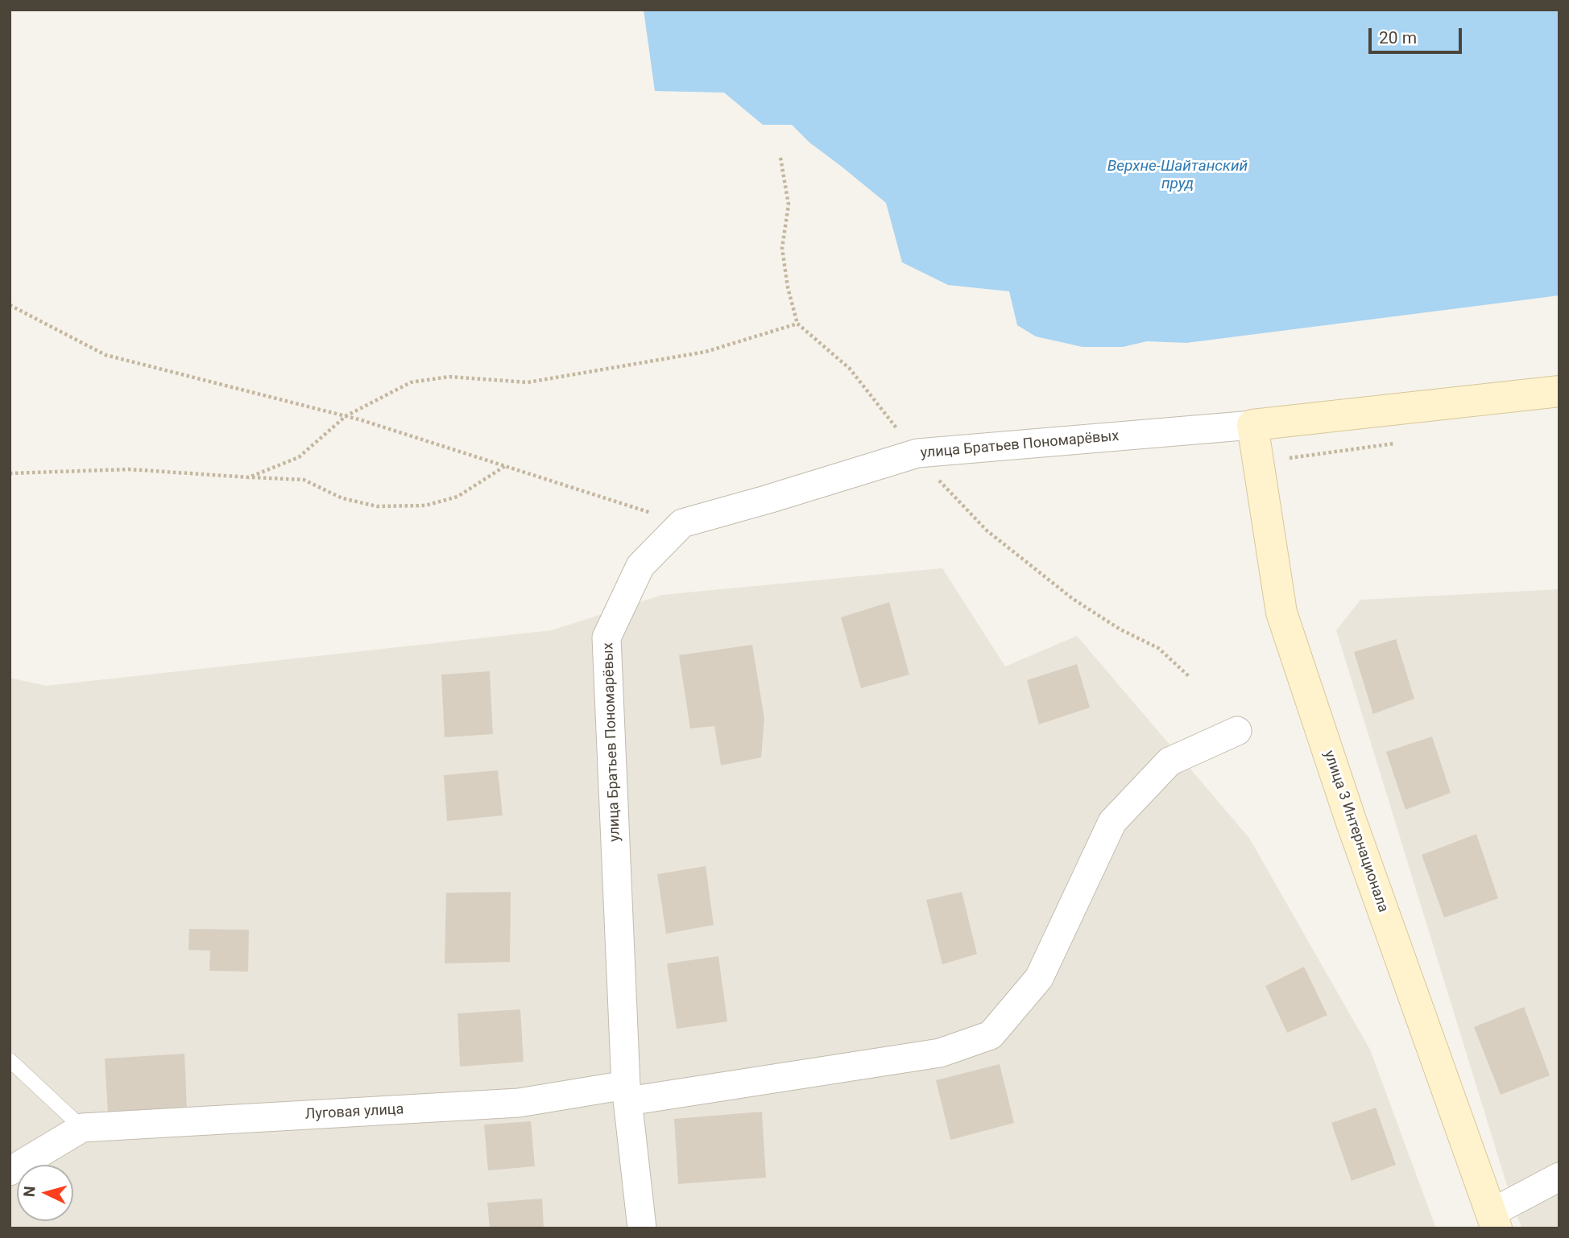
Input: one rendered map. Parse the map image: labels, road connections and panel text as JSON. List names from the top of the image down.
{
  "streets": {
    "street": ["улица Братьев Пономарёвых", "улица 3 Интернационала", "Луговая улица"]
  },
  "crossings": [
    ["улица Братьев Пономарёвых", "улица 3 Интернационала"],
    ["улица Братьев Пономарёвых", "Луговая улица"]
  ],
  "water": ["Верхне-Шайтанский пруд"],
  "scale_bar": "20 m",
  "north": "left"
}
